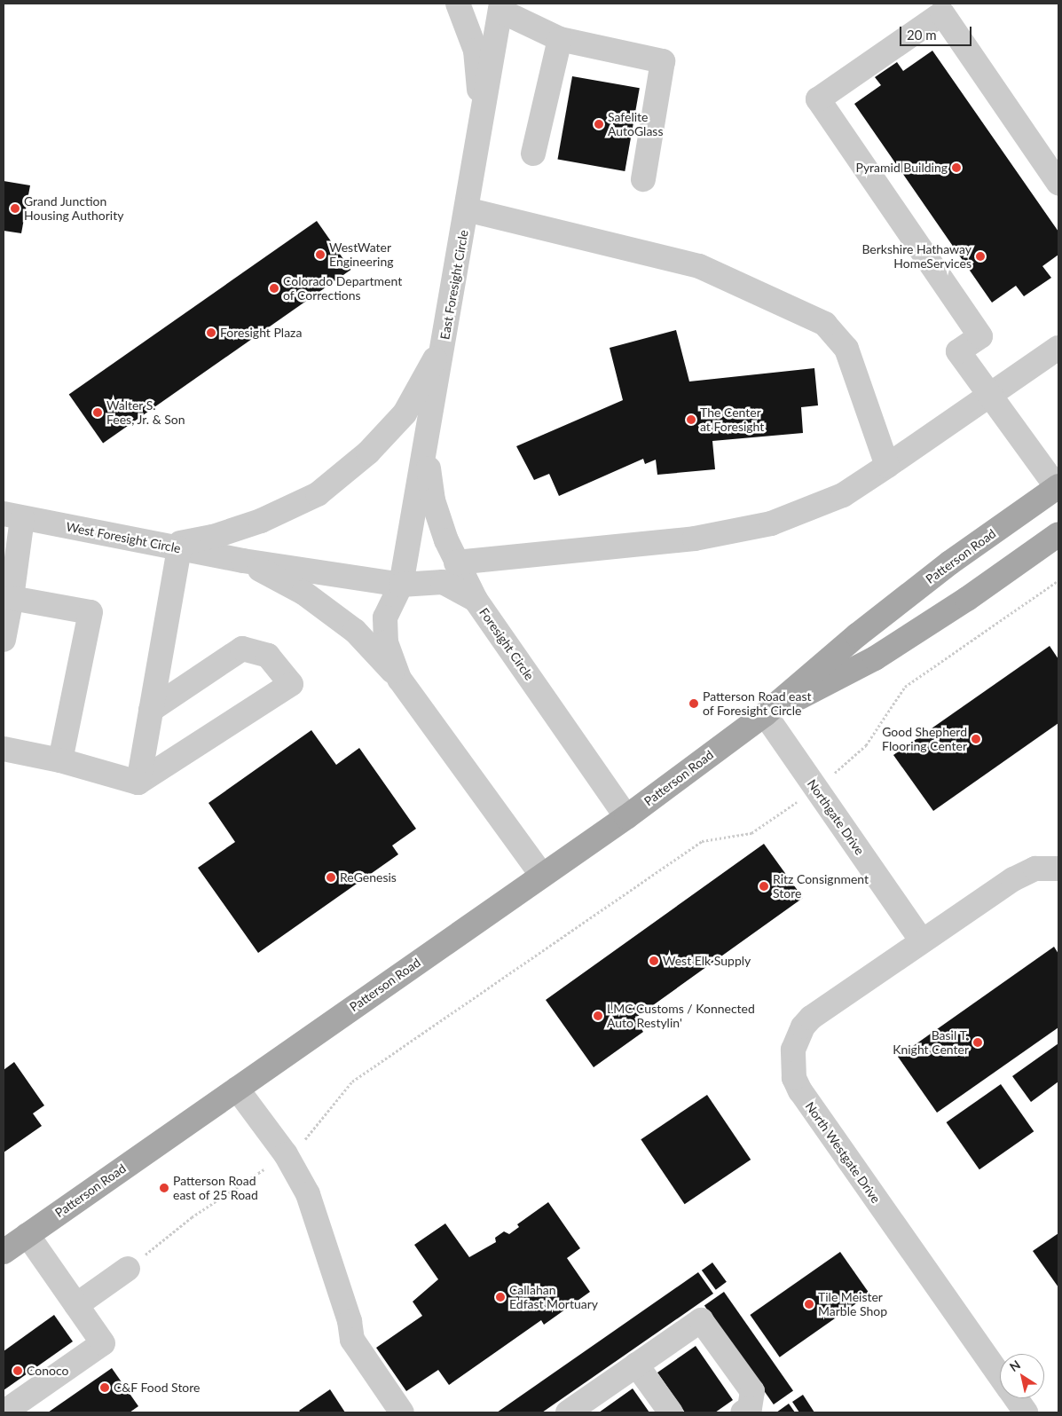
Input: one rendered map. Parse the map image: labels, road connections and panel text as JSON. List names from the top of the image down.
{
  "streets": {
    "main road": ["Patterson Road"],
    "street": [
      "East Foresight Circle",
      "West Foresight Circle",
      "Foresight Circle",
      "Northgate Drive",
      "North Westgate Drive"
    ]
  },
  "crossings": [
    ["East Foresight Circle", "West Foresight Circle"],
    ["East Foresight Circle", "Foresight Circle"],
    ["West Foresight Circle", "Foresight Circle"],
    ["Patterson Road", "Foresight Circle"],
    ["Patterson Road", "Northgate Drive"],
    ["Northgate Drive", "North Westgate Drive"]
  ],
  "places": [
    "Safelite AutoGlass",
    "Pyramid Building",
    "Grand Junction Housing Authority",
    "WestWater Engineering",
    "Berkshire Hathaway HomeServices",
    "Colorado Department of Corrections",
    "Foresight Plaza",
    "Walter S. Fees, Jr. & Son",
    "The Center at Foresight",
    "Patterson Road east of Foresight Circle",
    "Good Shepherd Flooring Center",
    "ReGenesis",
    "Ritz Consignment Store",
    "West Elk Supply",
    "LMC Customs / Konnected Auto Restylin'",
    "Basil T. Knight Center",
    "Patterson Road east of 25 Road",
    "Callahan Edfast Mortuary",
    "Tile Meister Marble Shop",
    "Conoco",
    "C&F Food Store"
  ],
  "scale_bar": "20 m",
  "north": "top left"
}
